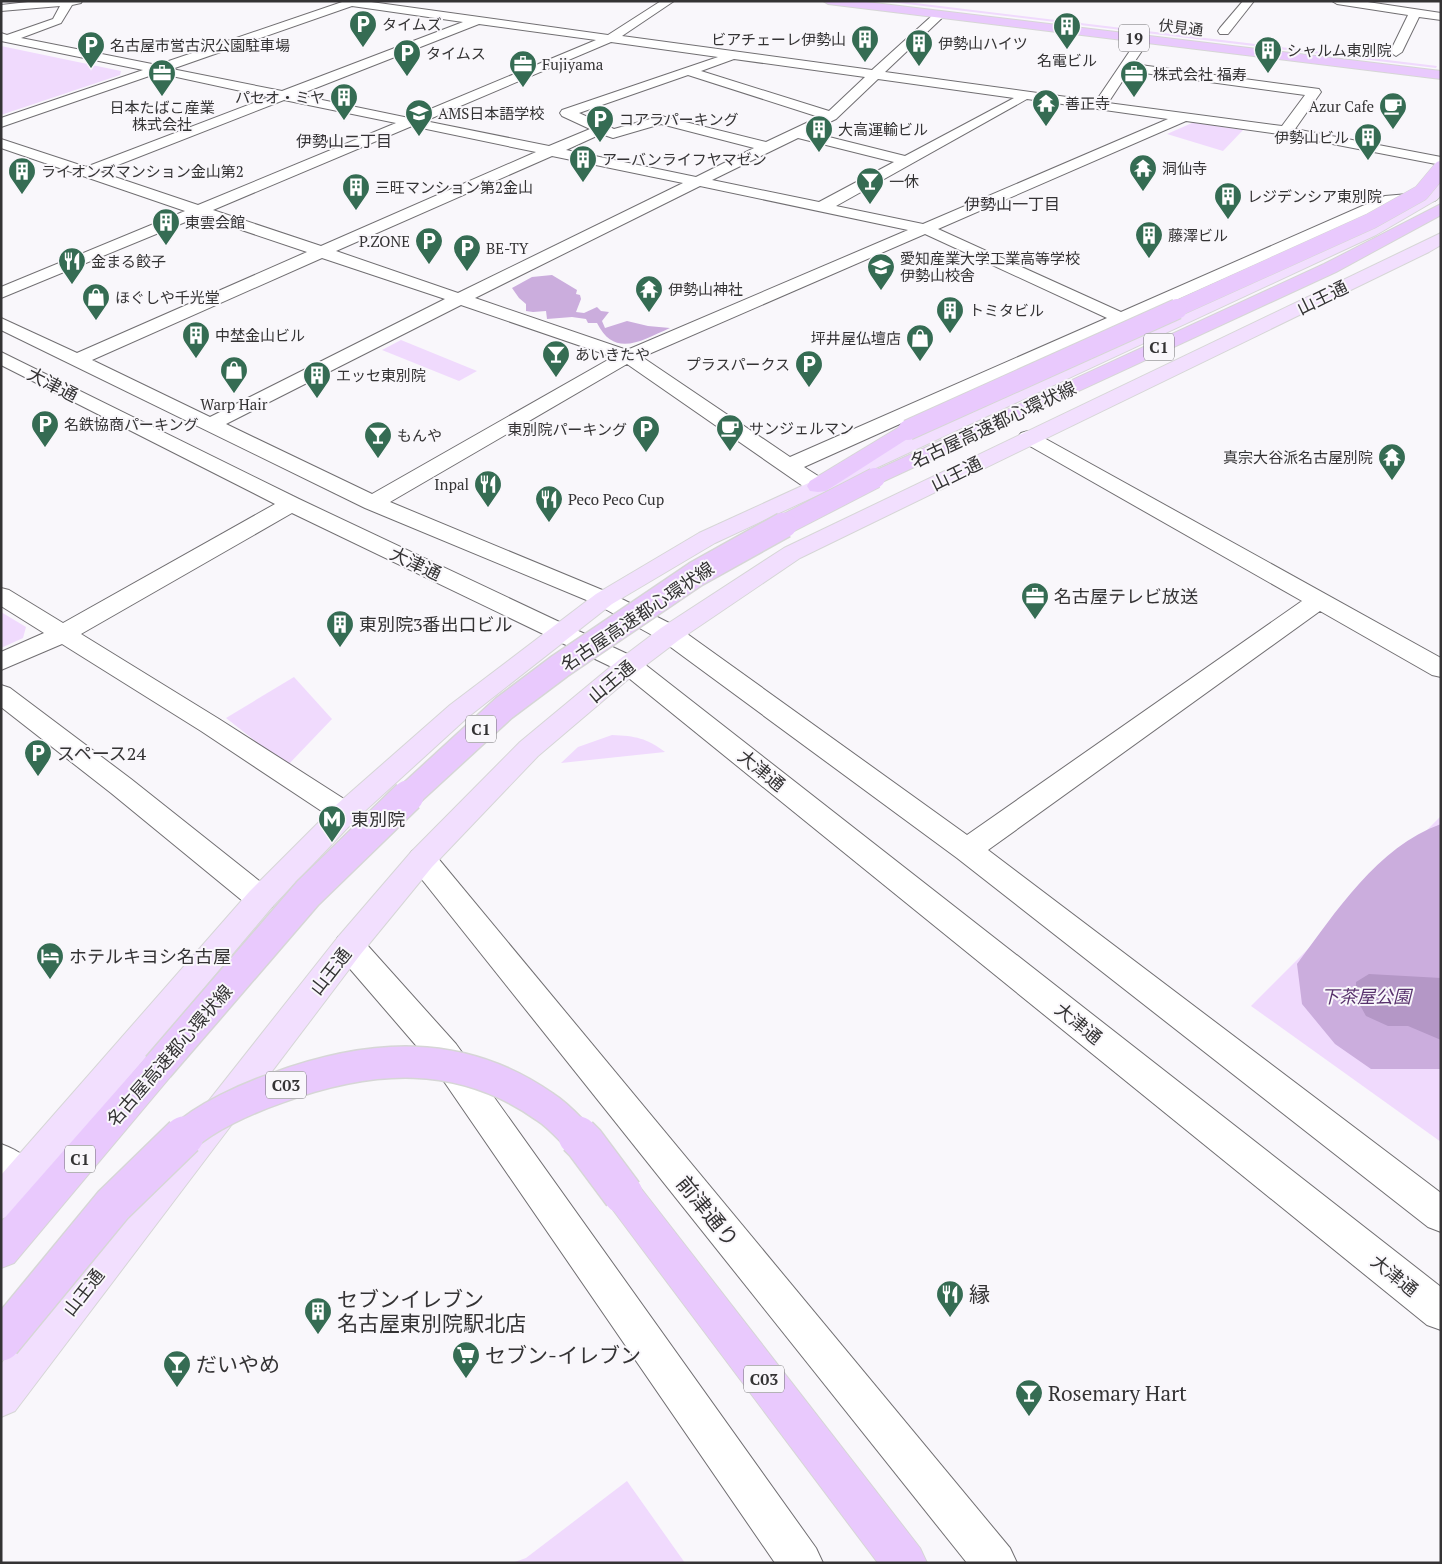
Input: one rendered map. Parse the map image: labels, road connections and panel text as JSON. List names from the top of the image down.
{
  "streets": {
    "highway": [
      "伏見通",
      "19",
      "C1",
      "名古屋高速都心環状線",
      "C03"
    ],
    "main road": ["山王通"],
    "street": ["大津通", "前津通り"]
  },
  "crossings": [
    ["山王通", "大津通"],
    ["山王通", "前津通り"]
  ],
  "districts": ["伊勢山二丁目", "伊勢山一丁目"],
  "parks": ["下茶屋公園"],
  "places": {
    "parking": [
      "タイムズ",
      "名古屋市営古沢公園駐車場",
      "タイムス",
      "コアラパーキング",
      "P.ZONE",
      "BE-TY",
      "プラスパークス",
      "名鉄協商パーキング",
      "東別院パーキング",
      "スペース24"
    ],
    "building": [
      "名電ビル",
      "ビアチェーレ伊勢山",
      "伊勢山ハイツ",
      "シャルム東別院",
      "パセオ・ミヤ",
      "大高運輸ビル",
      "伊勢山ビル",
      "アーバンライフヤマゼン",
      "ライオンズマンション金山第2",
      "三旺マンション第2金山",
      "レジデンシア東別院",
      "東雲会館",
      "藤澤ビル",
      "トミタビル",
      "中埜金山ビル",
      "エッセ東別院",
      "東別院3番出口ビル",
      "セブンイレブン 名古屋東別院駅北店"
    ],
    "office": [
      "Fujiyama",
      "日本たばこ産業 株式会社",
      "株式会社 福寿",
      "名古屋テレビ放送"
    ],
    "temple": [
      "善正寺",
      "洞仙寺",
      "伊勢山神社",
      "真宗大谷派名古屋別院"
    ],
    "cafe": ["Azur Cafe", "サンジェルマン"],
    "school or university": ["AMS日本語学校", "愛知産業大学工業高等学校 伊勢山校舎"],
    "bar": [
      "一休",
      "あいきたや",
      "もんや",
      "だいやめ",
      "Rosemary Hart"
    ],
    "restaurant": [
      "金まる餃子",
      "Inpal",
      "Peco Peco Cup",
      "縁"
    ],
    "shop": ["ほぐしや千光堂", "坪井屋仏壇店", "Warp Hair"],
    "metro station": ["東別院"],
    "hotel": ["ホテルキヨシ名古屋"],
    "supermarket": ["セブン-イレブン"]
  }
}
